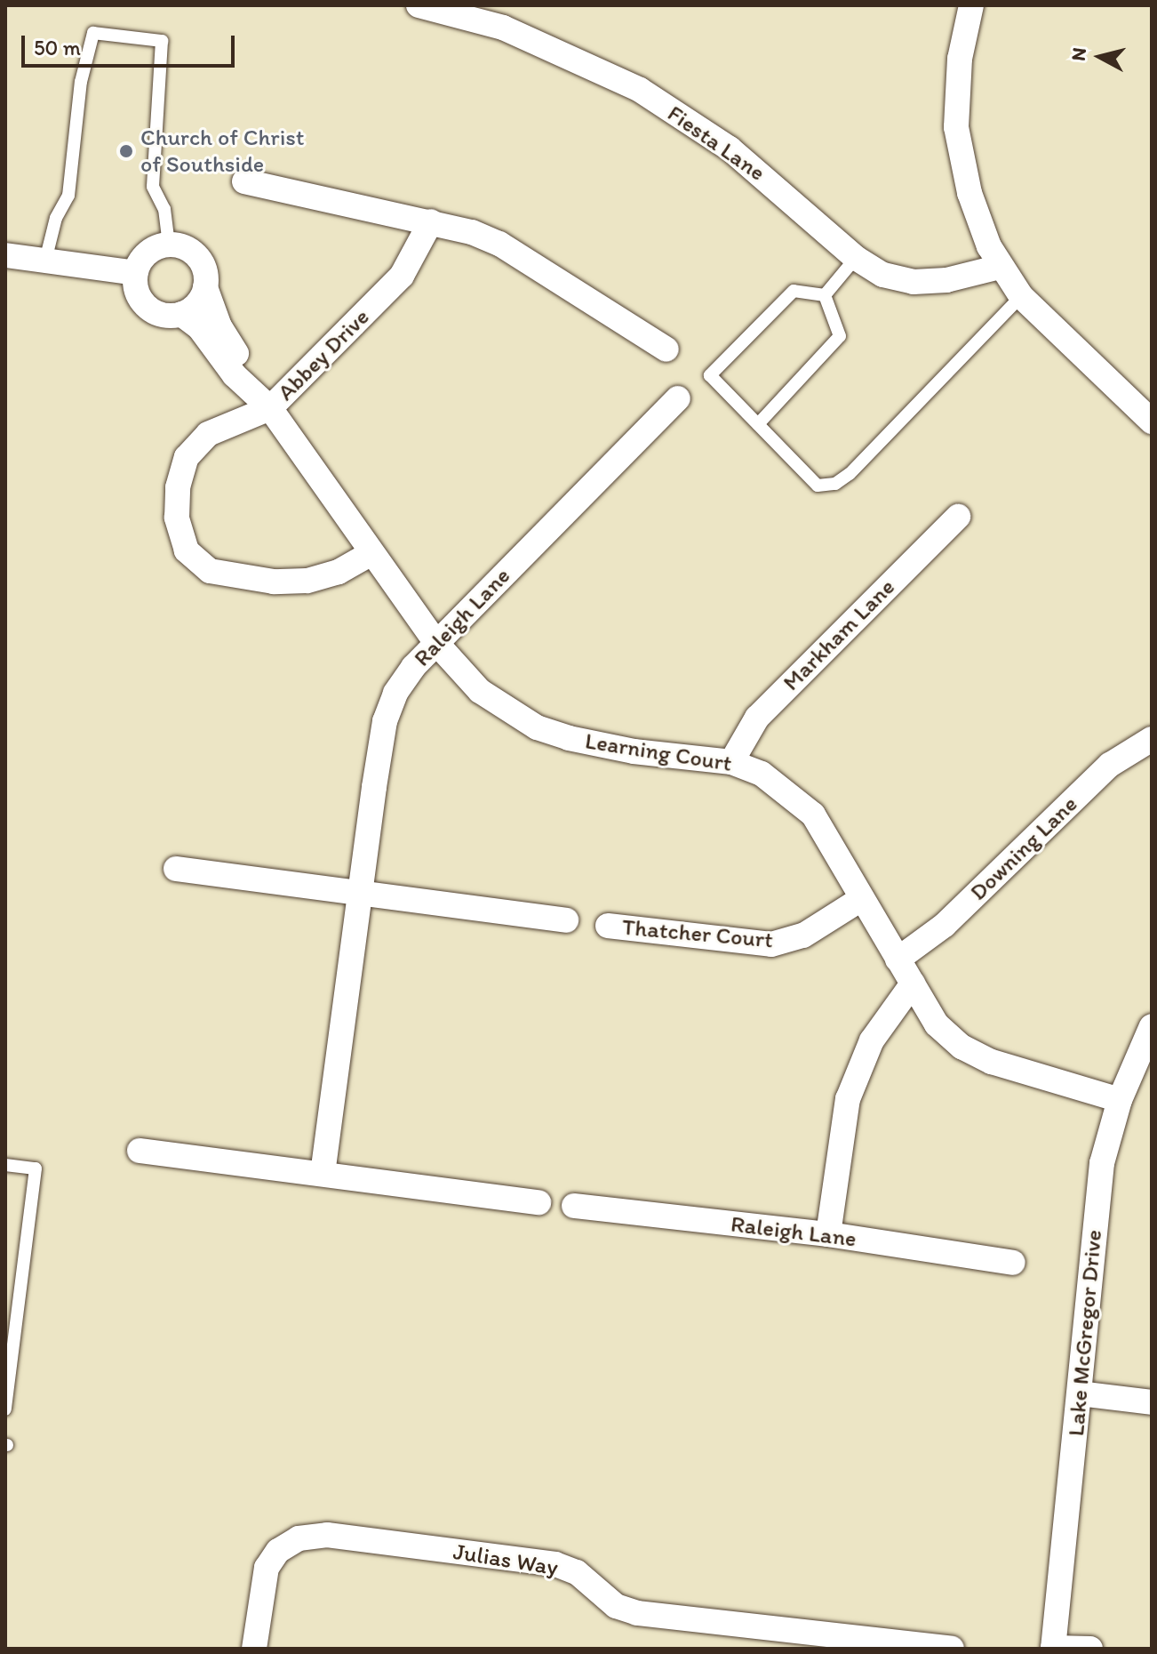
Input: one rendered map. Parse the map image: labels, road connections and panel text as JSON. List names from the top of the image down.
{
  "streets": {
    "street": [
      "Fiesta Lane",
      "Abbey Drive",
      "Raleigh Lane",
      "Markham Lane",
      "Learning Court",
      "Downing Lane",
      "Thatcher Court",
      "Lake McGregor Drive",
      "Julias Way"
    ]
  },
  "crossings": [
    ["Abbey Drive", "Learning Court"],
    ["Raleigh Lane", "Learning Court"],
    ["Markham Lane", "Learning Court"],
    ["Learning Court", "Downing Lane"],
    ["Learning Court", "Thatcher Court"],
    ["Learning Court", "Lake McGregor Drive"]
  ],
  "places": ["Church of Christ of Southside"],
  "scale_bar": "50 m",
  "north": "left"
}
